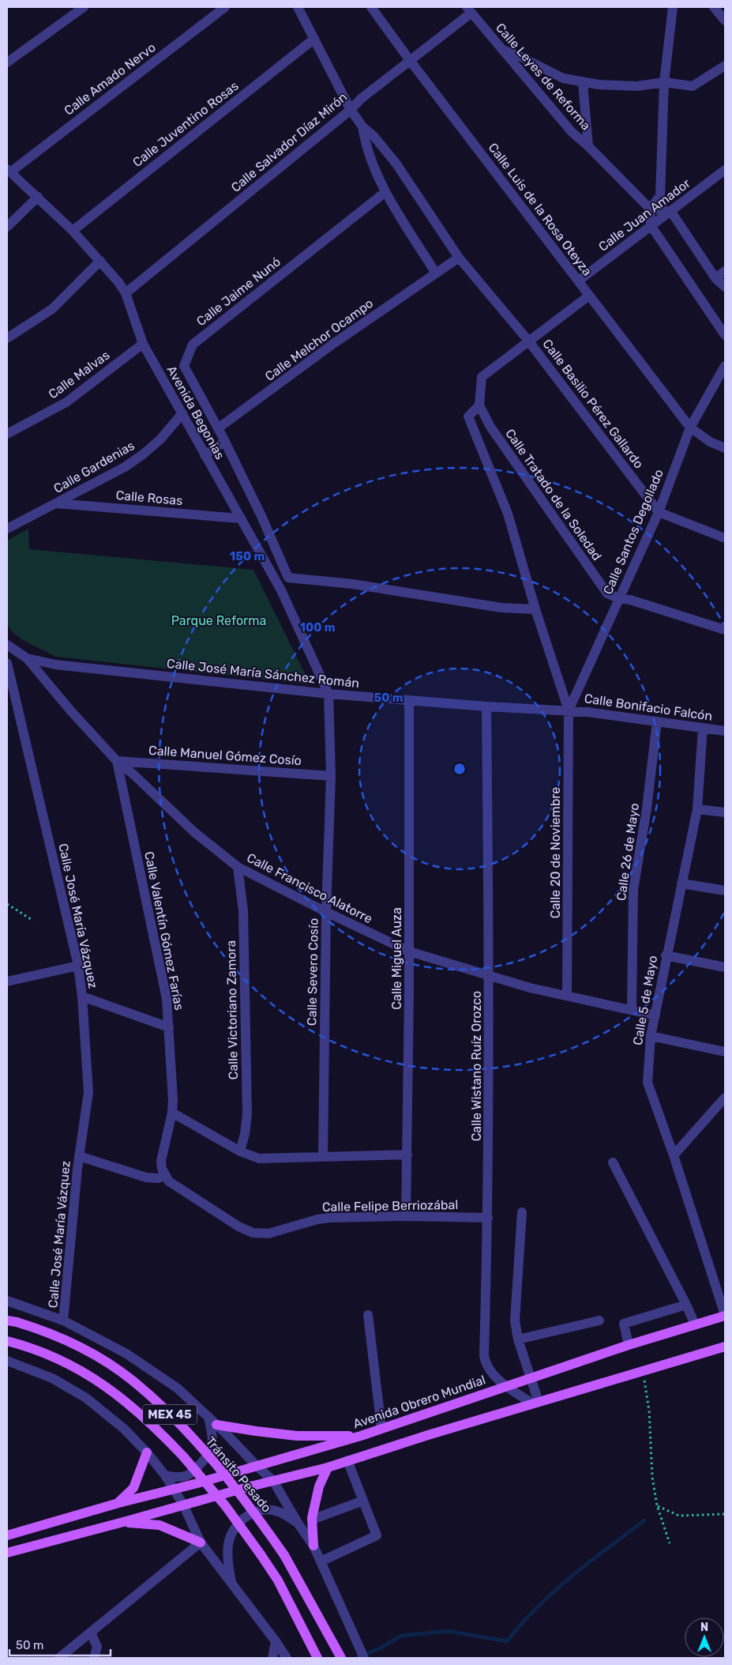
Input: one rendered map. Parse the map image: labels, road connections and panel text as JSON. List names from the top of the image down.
{
  "streets": {
    "main road": ["Avenida Obrero Mundial", "MEX 45", "Tránsito Pesado"],
    "street": [
      "Calle Leyes de Reforma",
      "Calle Amado Nervo",
      "Calle Juventino Rosas",
      "Calle Salvador Díaz Mirón",
      "Calle Luis de la Rosa Oteyza",
      "Calle Juan Amador",
      "Calle Jaime Nunó",
      "Calle Melchor Ocampo",
      "Calle Malvas",
      "Calle Basilio Pérez Gallardo",
      "Avenida Begonias",
      "Calle Gardenias",
      "Calle Tratado de la Soledad",
      "Calle Rosas",
      "Calle Santos Degollado",
      "Calle José María Sánchez Román",
      "Calle Bonifacio Falcón",
      "Calle Manuel Gómez Cosío",
      "Calle 26 de Mayo",
      "Calle 20 de Noviembre",
      "Calle Francisco Alatorre",
      "Calle José María Vázquez",
      "Calle Valentín Gómez Farías",
      "Calle Miguel Auza",
      "Calle Severo Cosío",
      "Calle 5 de Mayo",
      "Calle Victoriano Zamora",
      "Calle Wistano Ruíz Orozco",
      "Calle Felipe Berriozábal"
    ]
  },
  "crossings": [
    ["Calle Leyes de Reforma", "Calle Salvador Díaz Mirón"],
    ["Calle Amado Nervo", "Avenida Begonias"],
    ["Calle Juventino Rosas", "Calle Basilio Pérez Gallardo"],
    ["Calle Juventino Rosas", "Avenida Begonias"],
    ["Calle Salvador Díaz Mirón", "Calle Luis de la Rosa Oteyza"],
    ["Calle Salvador Díaz Mirón", "Calle Basilio Pérez Gallardo"],
    ["Calle Salvador Díaz Mirón", "Avenida Begonias"],
    ["Calle Luis de la Rosa Oteyza", "Calle Juan Amador"],
    ["Calle Luis de la Rosa Oteyza", "Calle Santos Degollado"],
    ["Calle Jaime Nunó", "Calle Melchor Ocampo"],
    ["Calle Jaime Nunó", "Calle Basilio Pérez Gallardo"],
    ["Calle Melchor Ocampo", "Calle Basilio Pérez Gallardo"],
    ["Calle Malvas", "Avenida Begonias"],
    ["Calle Basilio Pérez Gallardo", "Calle Santos Degollado"],
    ["Avenida Begonias", "Calle Gardenias"],
    ["Avenida Begonias", "Calle Rosas"],
    ["Avenida Begonias", "Calle José María Sánchez Román"],
    ["Avenida Begonias", "Calle Severo Cosío"],
    ["Calle Gardenias", "Calle Rosas"],
    ["Calle Tratado de la Soledad", "Calle Santos Degollado"],
    ["Calle Santos Degollado", "Calle José María Sánchez Román"],
    ["Calle Santos Degollado", "Calle Bonifacio Falcón"],
    ["Calle Santos Degollado", "Calle 20 de Noviembre"],
    ["Calle José María Sánchez Román", "Calle Bonifacio Falcón"],
    ["Calle José María Sánchez Román", "Calle 20 de Noviembre"],
    ["Calle José María Sánchez Román", "Calle Francisco Alatorre"],
    ["Calle José María Sánchez Román", "Calle Miguel Auza"],
    ["Calle José María Sánchez Román", "Calle Severo Cosío"],
    ["Calle José María Sánchez Román", "Calle Wistano Ruíz Orozco"],
    ["Calle Bonifacio Falcón", "Calle 26 de Mayo"],
    ["Calle Bonifacio Falcón", "Calle 20 de Noviembre"],
    ["Calle Bonifacio Falcón", "Calle 5 de Mayo"],
    ["Calle Manuel Gómez Cosío", "Calle Francisco Alatorre"],
    ["Calle Manuel Gómez Cosío", "Calle Valentín Gómez Farías"],
    ["Calle Manuel Gómez Cosío", "Calle Severo Cosío"],
    ["Calle 26 de Mayo", "Calle Francisco Alatorre"],
    ["Calle 20 de Noviembre", "Calle Francisco Alatorre"],
    ["Calle Francisco Alatorre", "Calle Valentín Gómez Farías"],
    ["Calle Francisco Alatorre", "Calle Miguel Auza"],
    ["Calle Francisco Alatorre", "Calle Severo Cosío"],
    ["Calle Francisco Alatorre", "Calle 5 de Mayo"],
    ["Calle Francisco Alatorre", "Calle Victoriano Zamora"],
    ["Calle Francisco Alatorre", "Calle Wistano Ruíz Orozco"],
    ["Calle Valentín Gómez Farías", "Calle Felipe Berriozábal"],
    ["Calle Miguel Auza", "Calle Felipe Berriozábal"],
    ["Calle 5 de Mayo", "Avenida Obrero Mundial"],
    ["Calle Wistano Ruíz Orozco", "Calle Felipe Berriozábal"],
    ["Calle Wistano Ruíz Orozco", "Avenida Obrero Mundial"]
  ],
  "parks": ["Parque Reforma"],
  "scale_bar": "50 m",
  "north": "top",
  "rings": ["150 m", "100 m", "50 m"]
}
